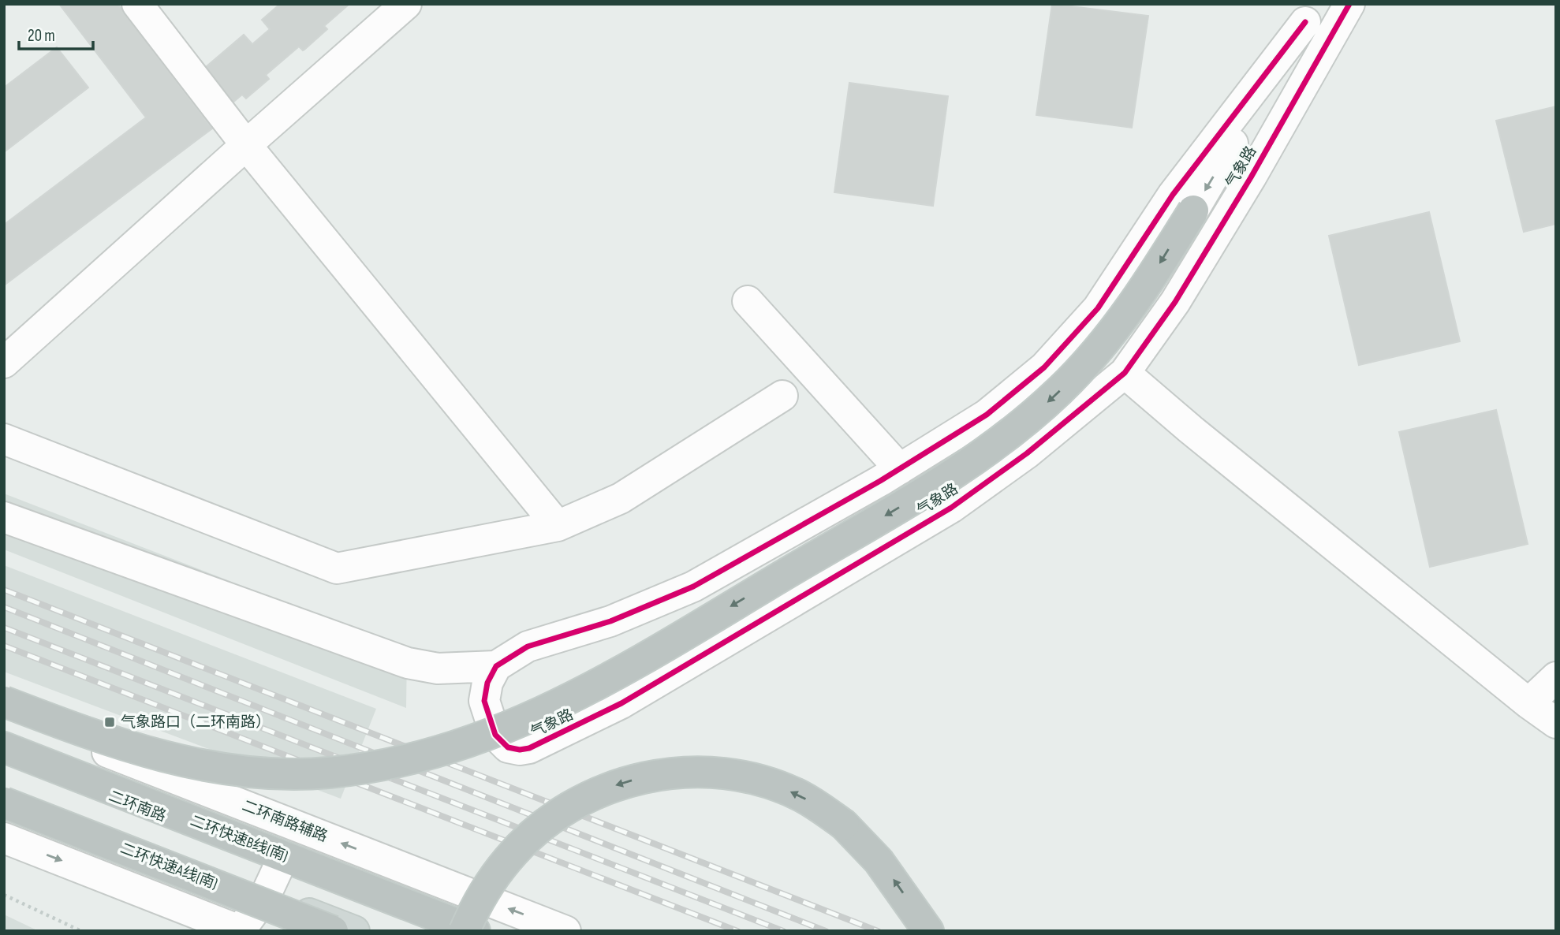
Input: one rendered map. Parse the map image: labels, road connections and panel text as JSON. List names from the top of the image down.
{
  "streets": {
    "highway": ["二环快速B线(南)", "二环快速A线(南)"],
    "main road": ["二环南路"],
    "street": ["气象路", "二环南路辅路"]
  },
  "places": {
    "transit": ["气象路口（二环南路）"]
  },
  "scale_bar": "20 m"
}
